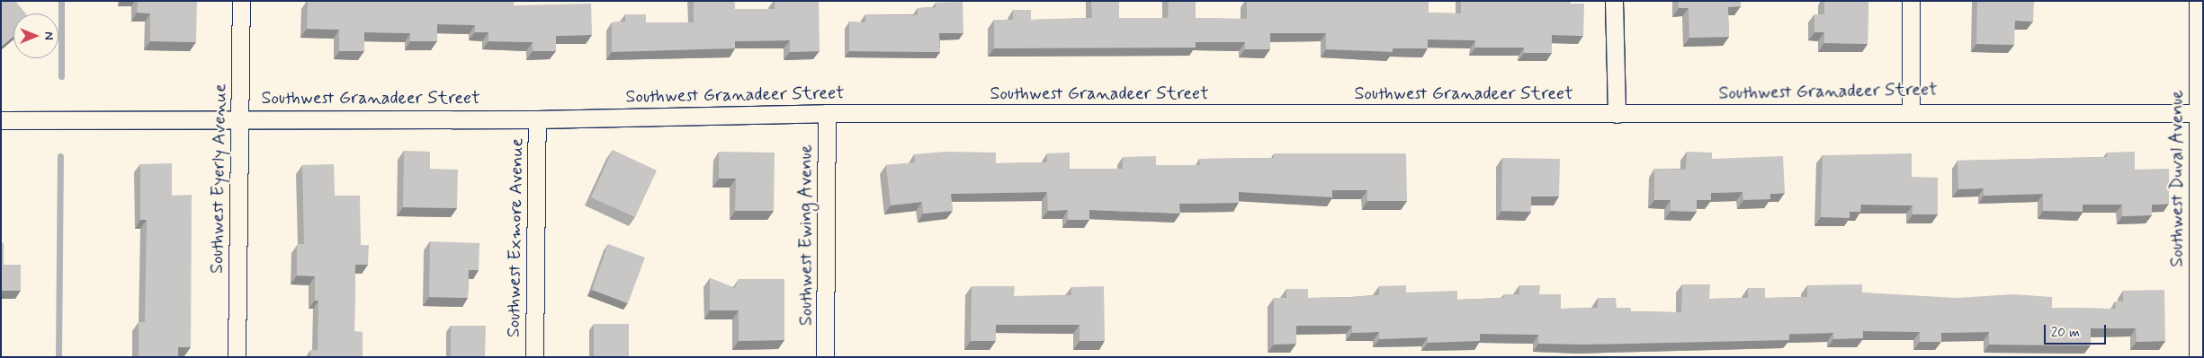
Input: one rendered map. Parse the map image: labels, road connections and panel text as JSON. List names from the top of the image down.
{
  "streets": {
    "street": [
      "Southwest Granadeer Street",
      "Southwest Eyerly Avenue",
      "Southwest Duval Avenue",
      "Southwest Ewing Avenue",
      "Southwest Exmore Avenue"
    ]
  },
  "crossings": [
    ["Southwest Granadeer Street", "Southwest Eyerly Avenue"],
    ["Southwest Granadeer Street", "Southwest Duval Avenue"],
    ["Southwest Granadeer Street", "Southwest Ewing Avenue"],
    ["Southwest Granadeer Street", "Southwest Exmore Avenue"]
  ],
  "scale_bar": "20 m",
  "north": "right"
}
